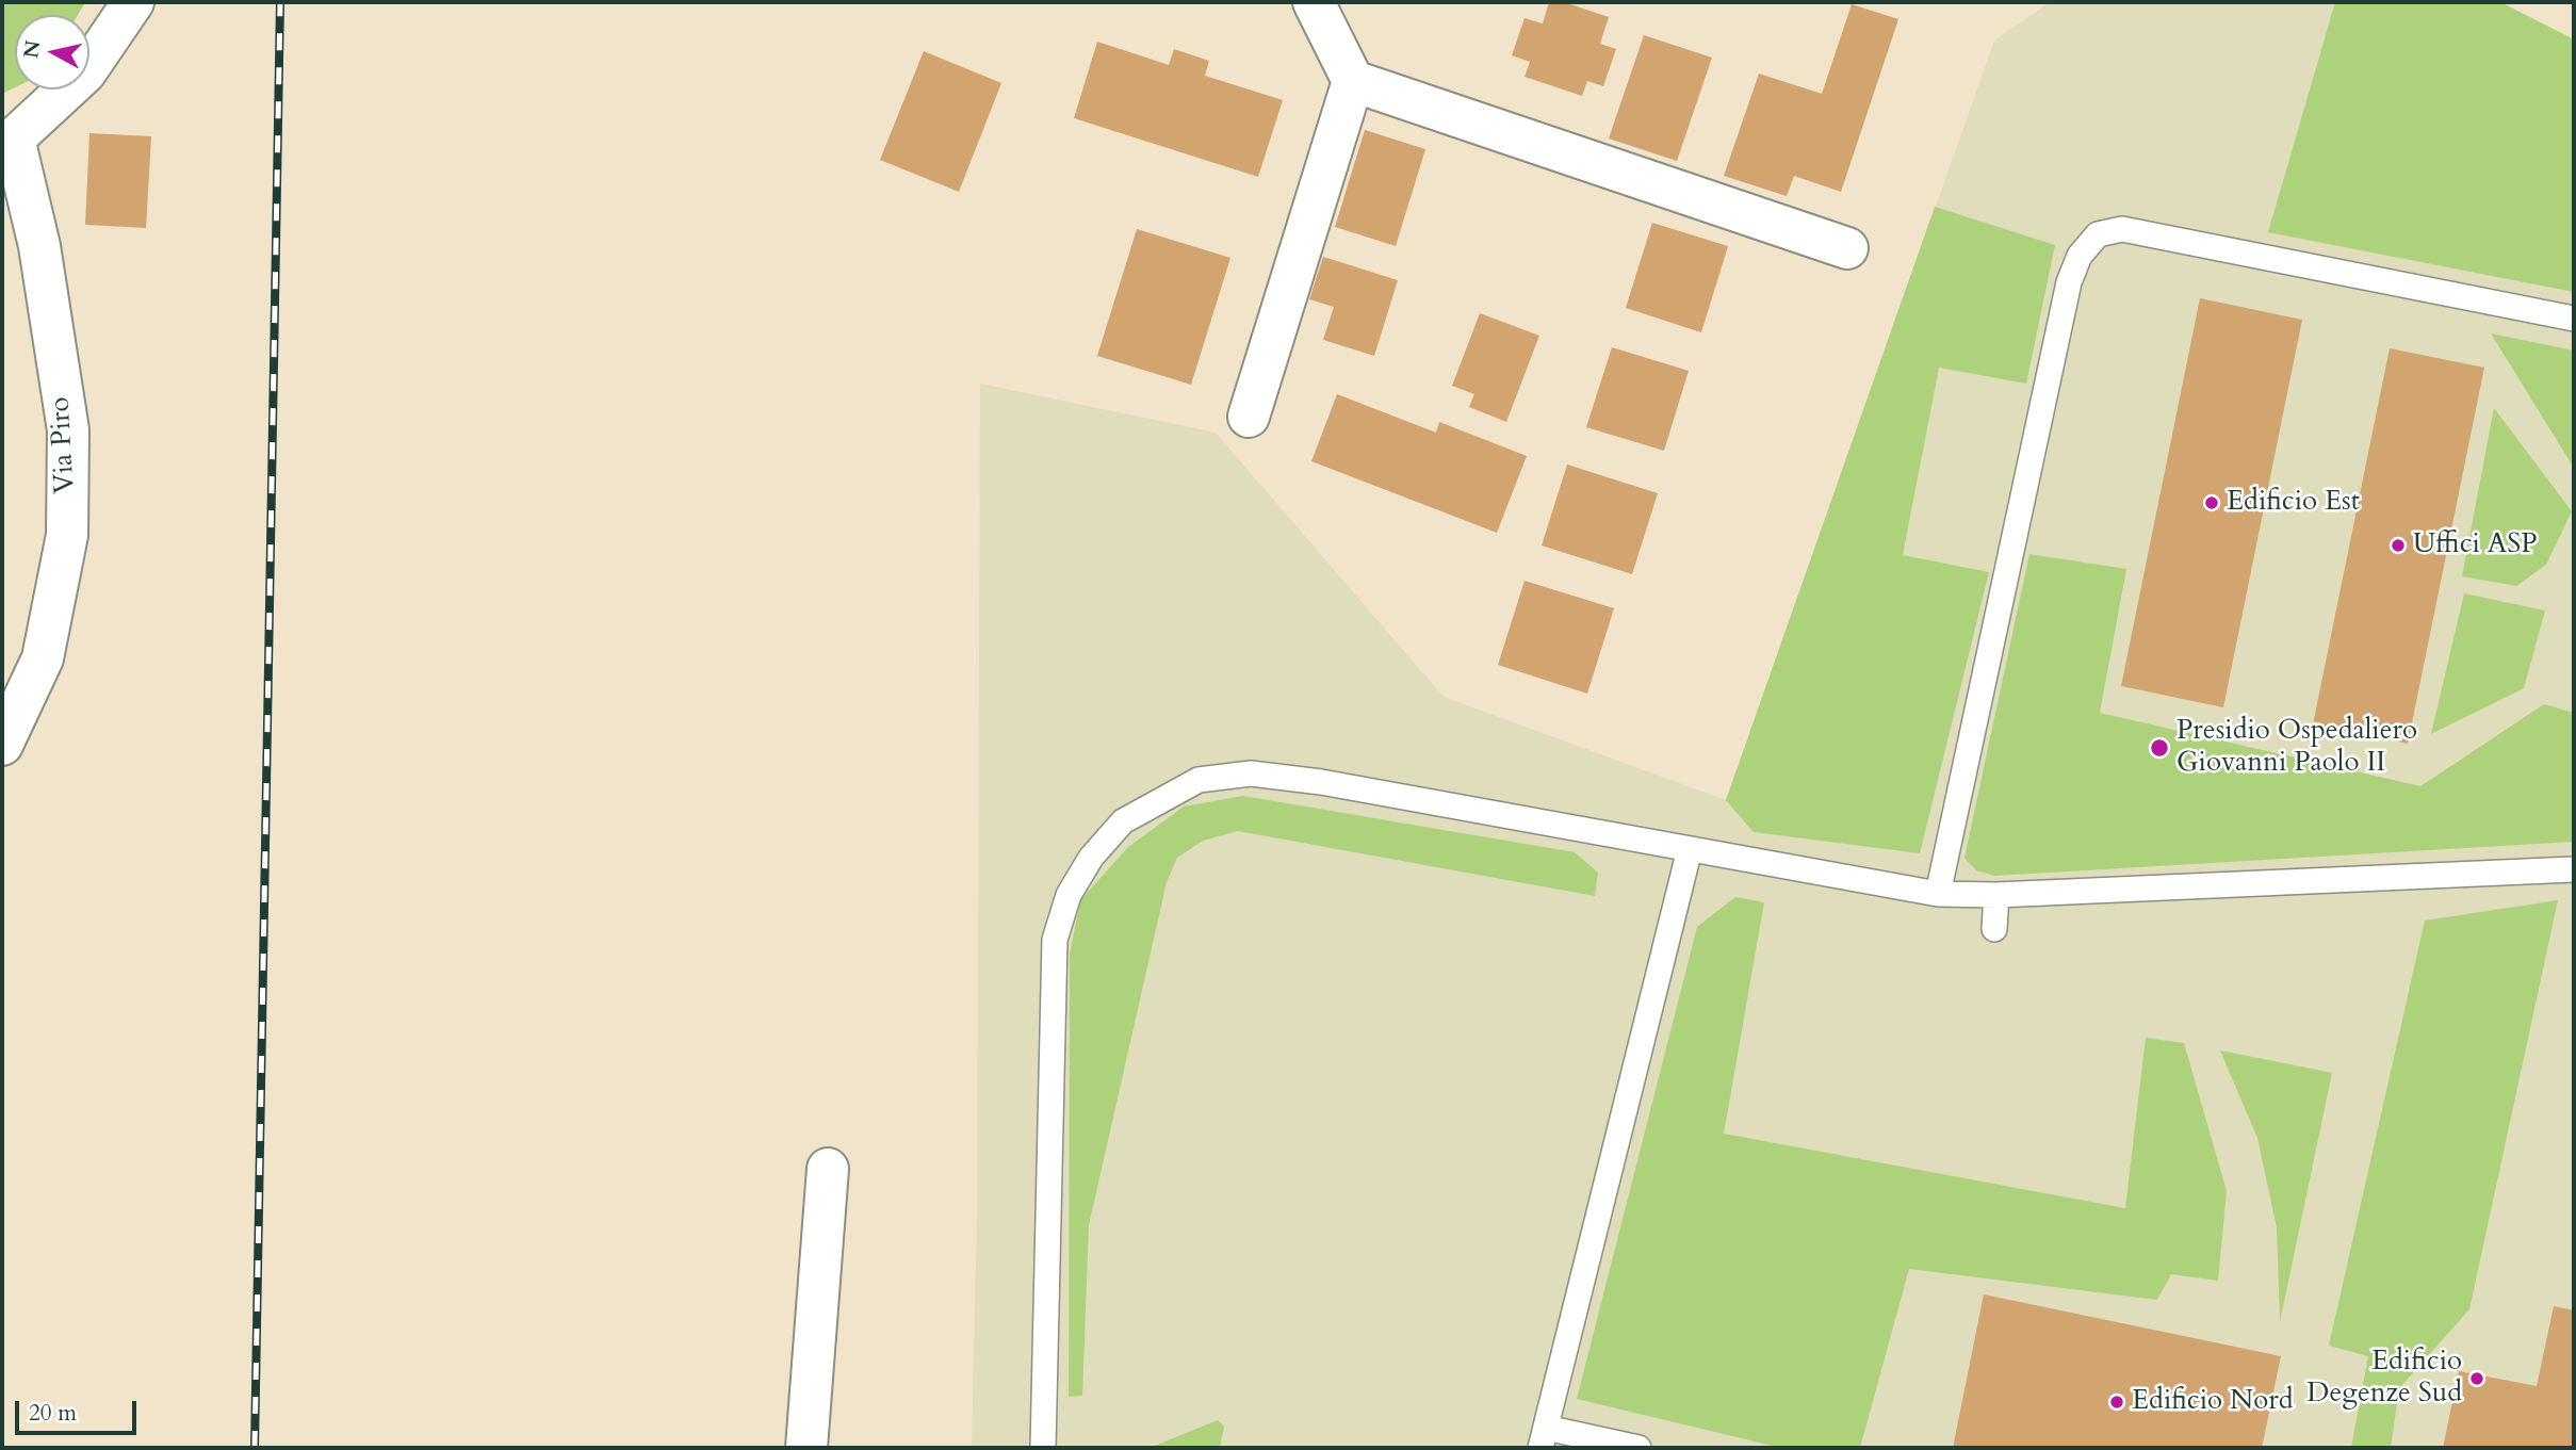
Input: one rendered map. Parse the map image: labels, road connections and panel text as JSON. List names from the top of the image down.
{
  "streets": {
    "street": ["Via Piro"]
  },
  "places": [
    "Edificio Est",
    "Uffici ASP",
    "Presidio Ospedaliero Giovanni Paolo II",
    "Edificio Degenze Sud",
    "Edificio Nord"
  ],
  "scale_bar": "20 m",
  "north": "left"
}
